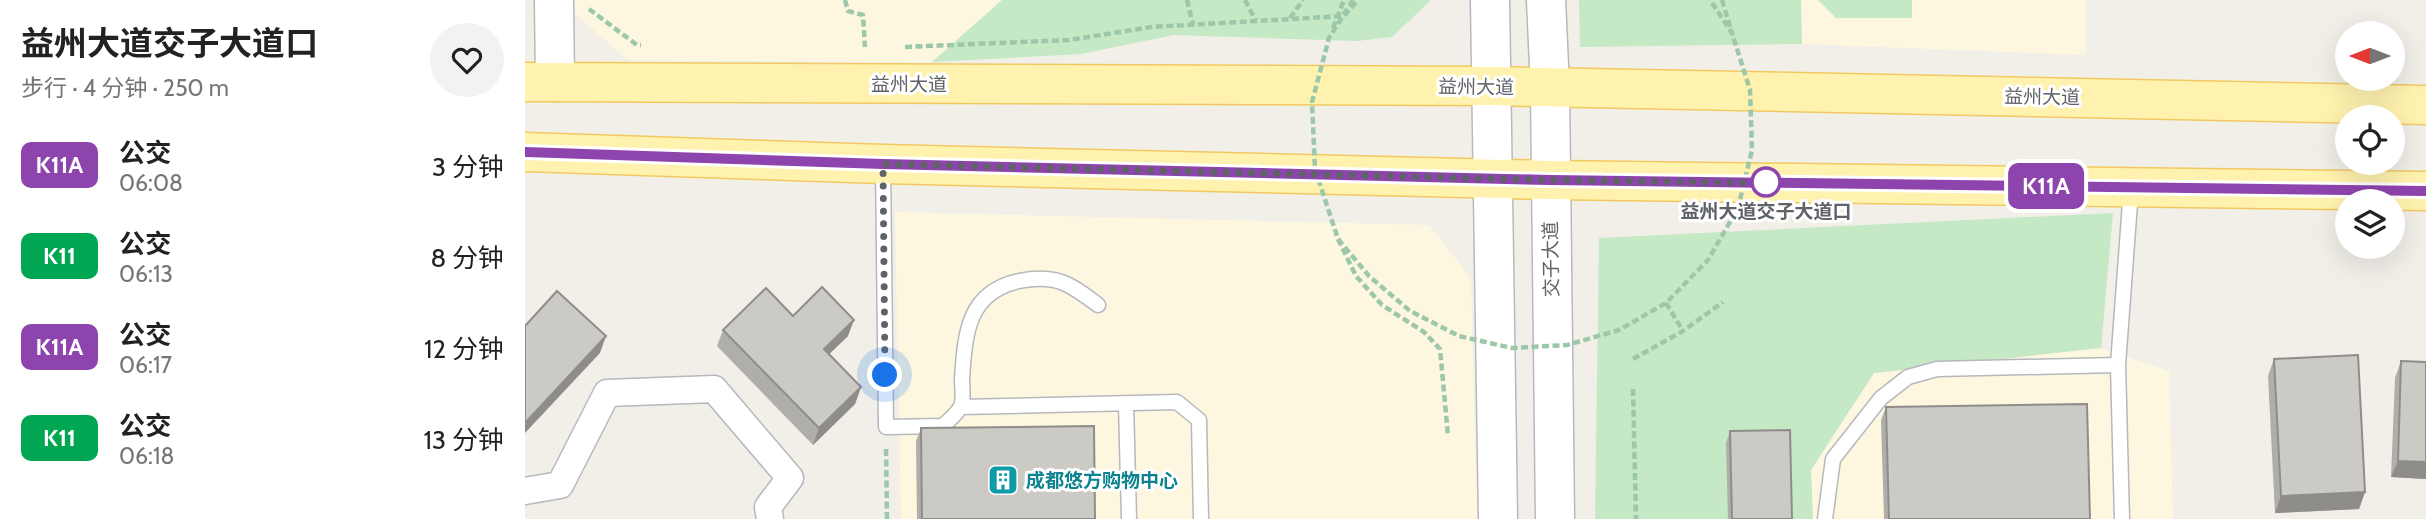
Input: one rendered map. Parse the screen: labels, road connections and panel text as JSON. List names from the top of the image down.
{
  "streets": {
    "main road": ["益州大道", "交子大道"]
  },
  "crossings": [
    ["益州大道", "交子大道"]
  ],
  "places": {
    "other": ["益州大道交子大道口"],
    "building": ["成都悠方购物中心"]
  },
  "lines": ["bus line K11A"],
  "north": "left",
  "page": {
    "heading": ["益州大道交子大道口", "步行 · 4 分钟 · 250 m"],
    "on_map": "K11A",
    "list": [
      {
        "mark": "K11A",
        "name": "公交",
        "note": "06:08",
        "value": "3 分钟"
      },
      {
        "mark": "K11",
        "name": "公交",
        "note": "06:13",
        "value": "8 分钟"
      },
      {
        "mark": "K11A",
        "name": "公交",
        "note": "06:17",
        "value": "12 分钟"
      },
      {
        "mark": "K11",
        "name": "公交",
        "note": "06:18",
        "value": "13 分钟"
      }
    ]
  }
}
